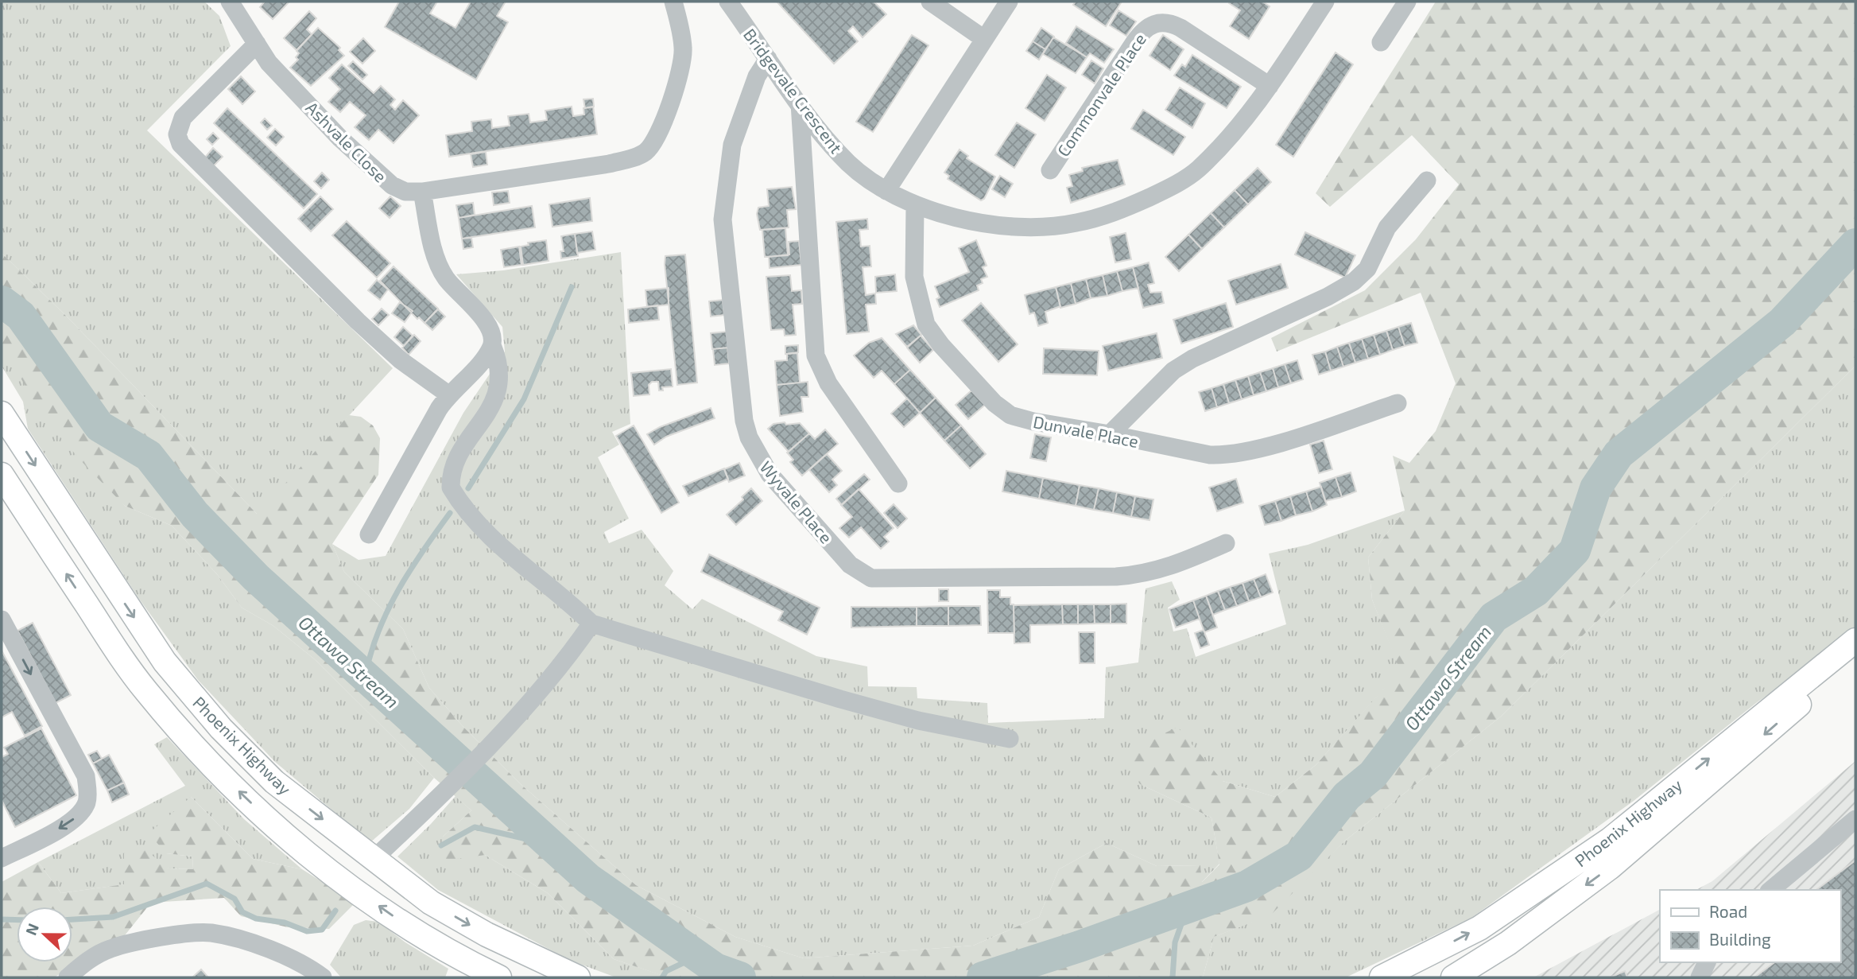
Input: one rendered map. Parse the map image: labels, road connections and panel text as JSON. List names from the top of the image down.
{
  "streets": {
    "main road": ["Phoenix Highway"],
    "street": [
      "Bridgevale Crescent",
      "Commonvale Place",
      "Ashvale Close",
      "Dunvale Place",
      "Wyvale Place"
    ]
  },
  "crossings": [
    ["Bridgevale Crescent", "Commonvale Place"],
    ["Bridgevale Crescent", "Dunvale Place"],
    ["Bridgevale Crescent", "Wyvale Place"]
  ],
  "water": ["Ottawa Stream"],
  "legend": ["Road", "Building"],
  "north": "left"
}
